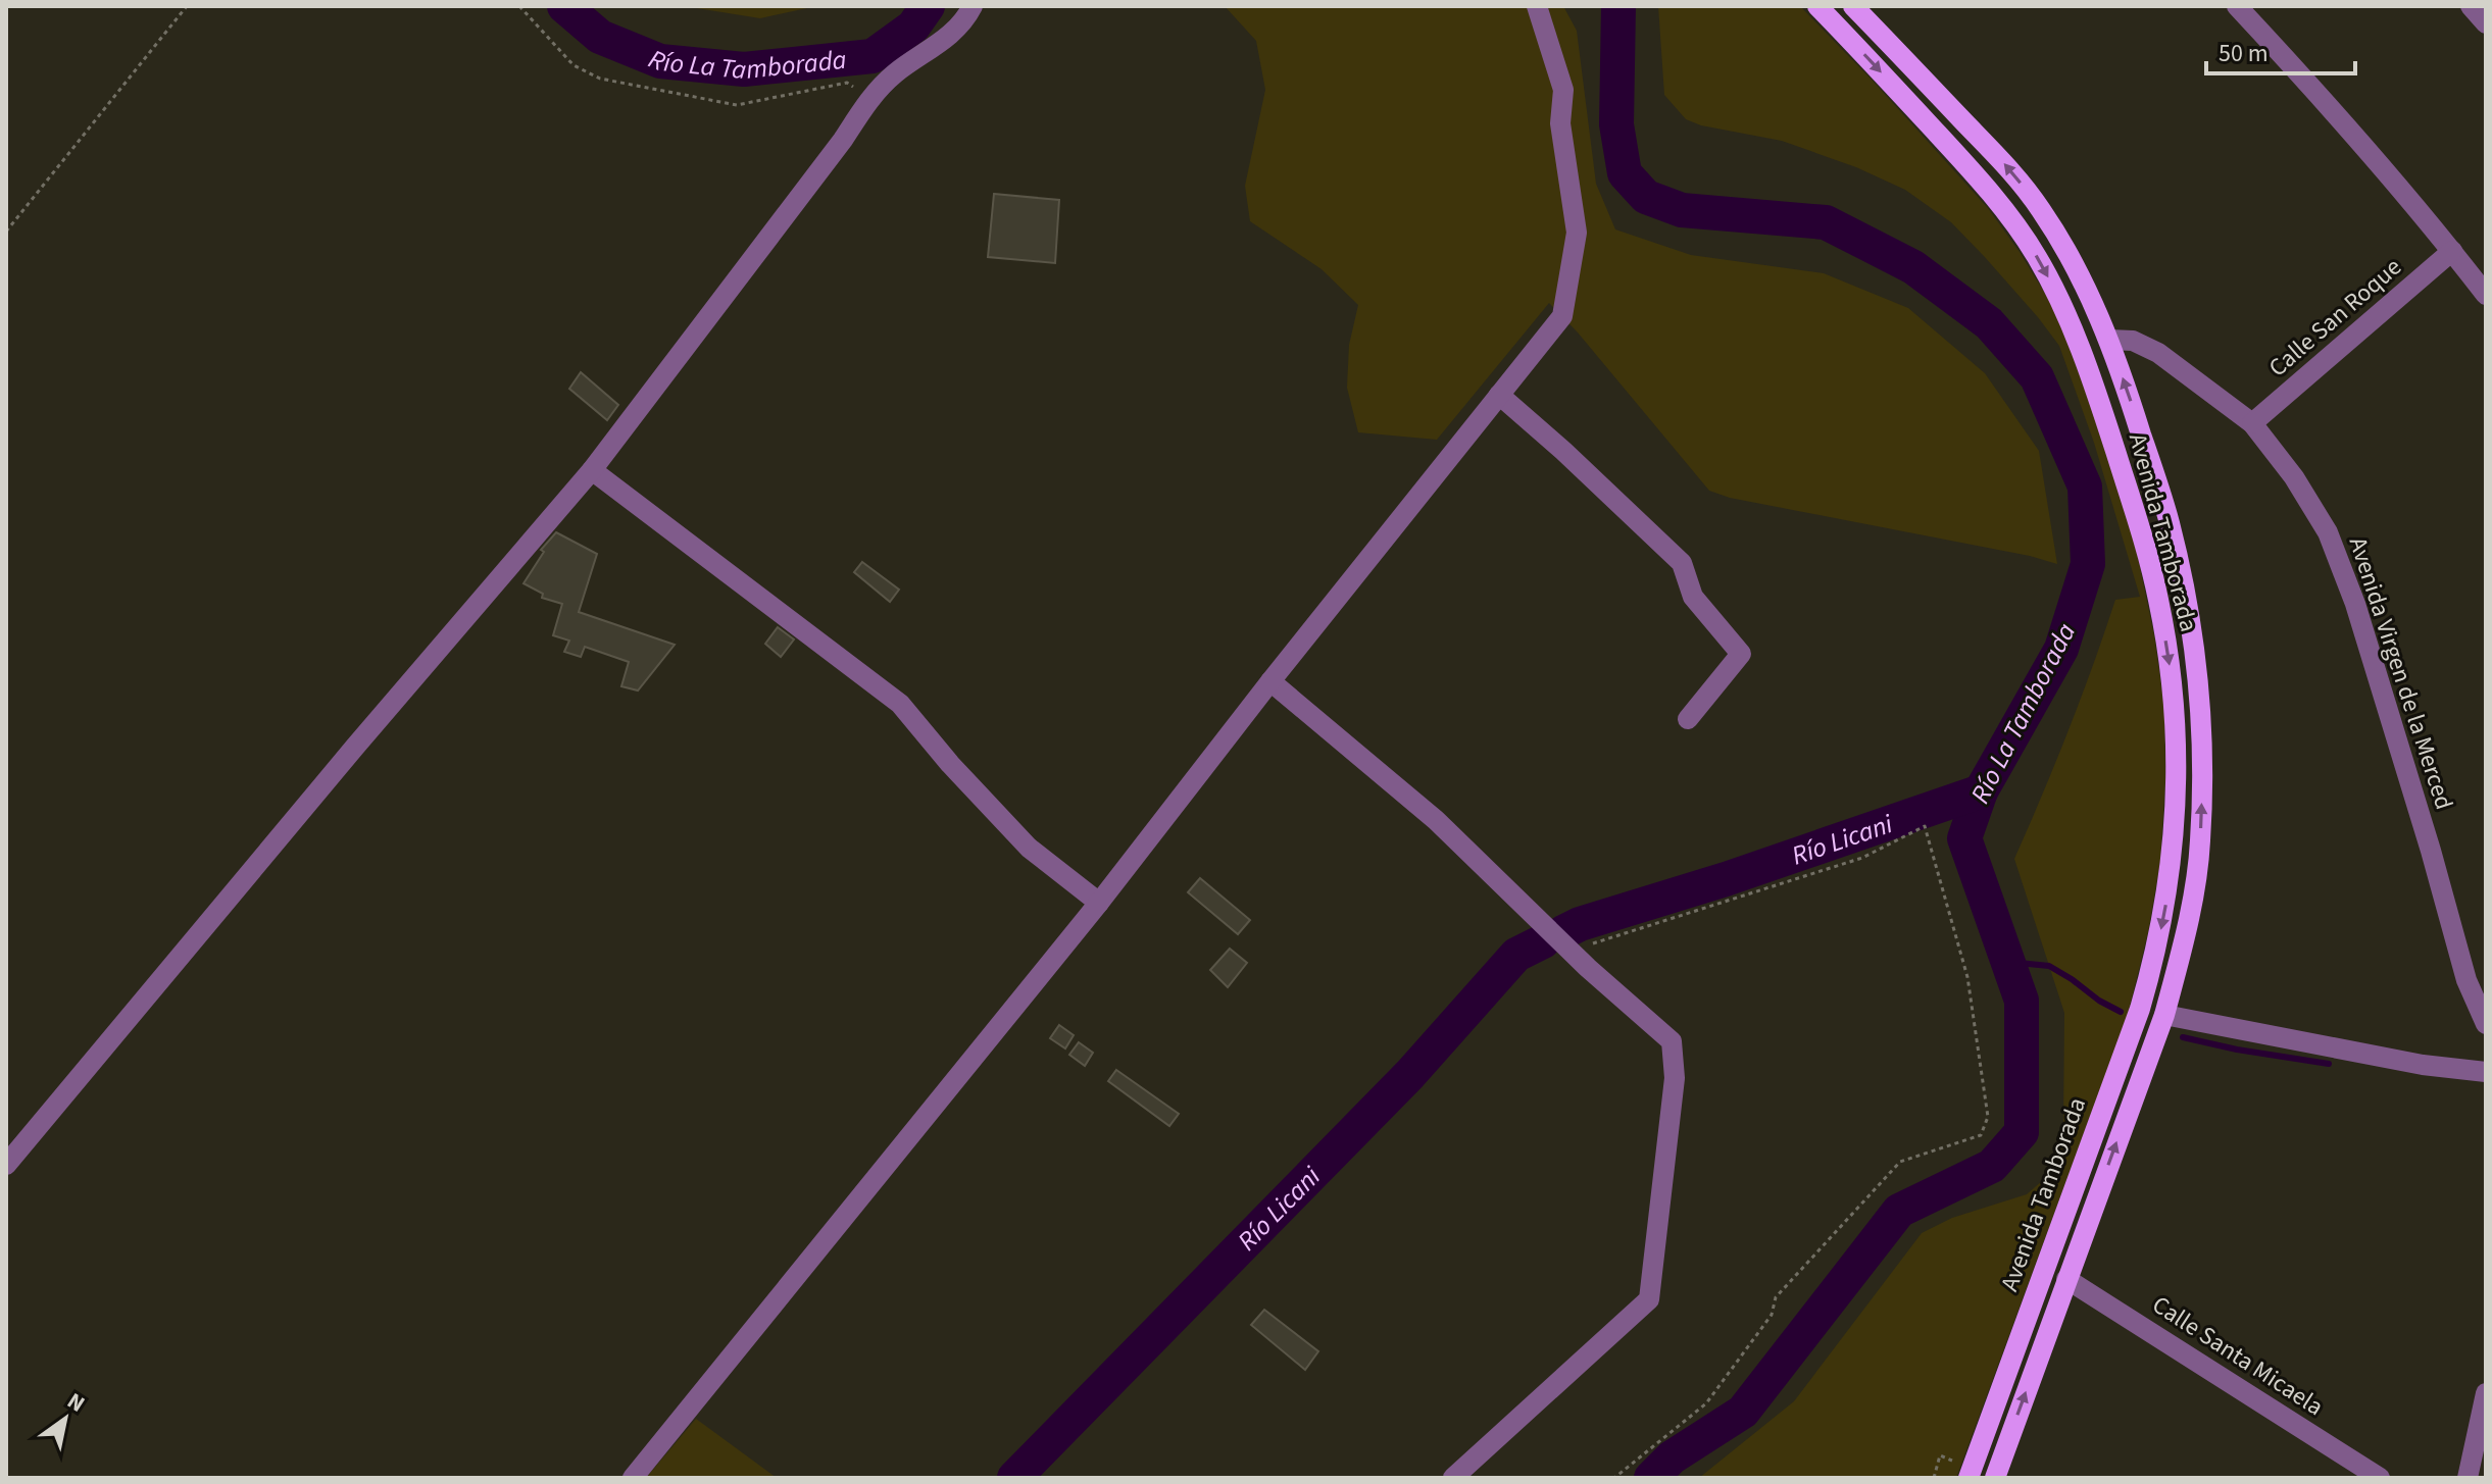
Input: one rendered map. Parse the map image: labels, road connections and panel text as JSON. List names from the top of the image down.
{
  "streets": {
    "main road": ["Avenida Tamborada"],
    "street": ["Calle San Roque", "Avenida Virgen de la Merced", "Calle Santa Micaela"]
  },
  "crossings": [
    ["Calle San Roque", "Avenida Virgen de la Merced"],
    ["Avenida Tamborada", "Avenida Virgen de la Merced"],
    ["Avenida Tamborada", "Calle Santa Micaela"]
  ],
  "water": ["Río La Tamborada", "Río Licani"],
  "scale_bar": "50 m",
  "north": "top right"
}
